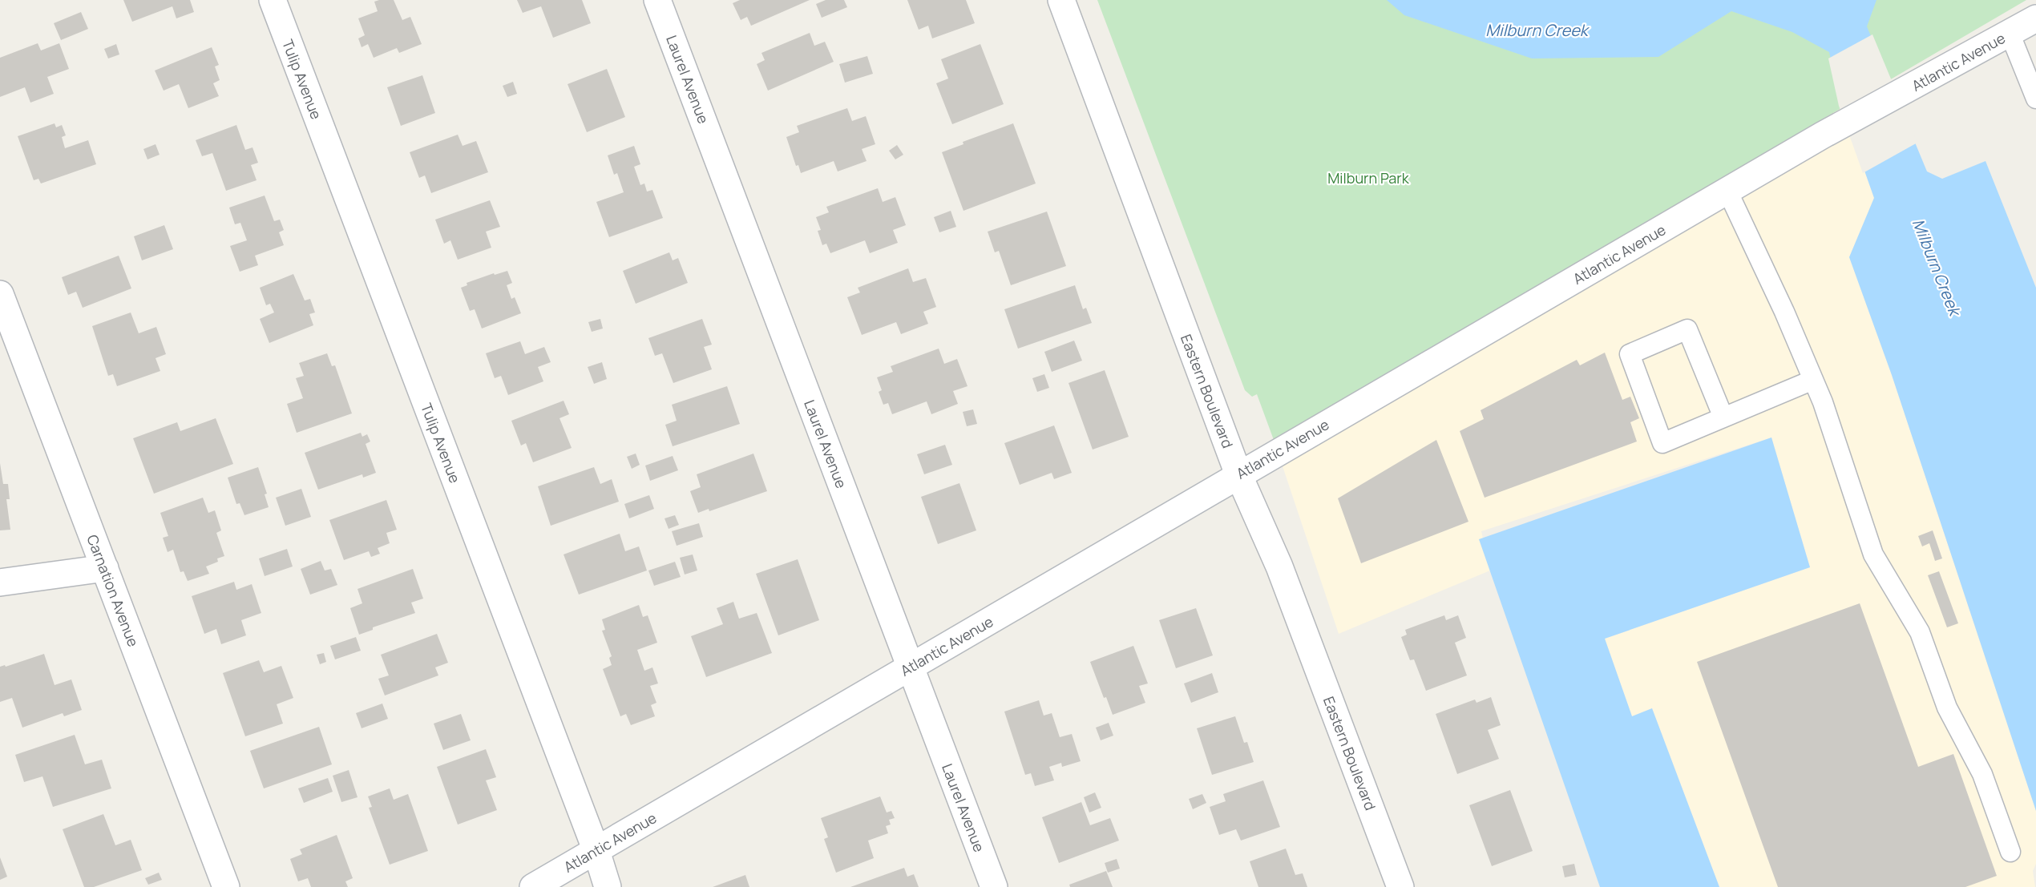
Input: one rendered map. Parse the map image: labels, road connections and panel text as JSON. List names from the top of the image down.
{
  "streets": {
    "street": [
      "Atlantic Avenue",
      "Tulip Avenue",
      "Laurel Avenue",
      "Eastern Boulevard",
      "Carnation Avenue"
    ]
  },
  "crossings": [
    ["Atlantic Avenue", "Tulip Avenue"],
    ["Atlantic Avenue", "Laurel Avenue"],
    ["Atlantic Avenue", "Eastern Boulevard"]
  ],
  "water": ["Milburn Creek"],
  "parks": ["Milburn Park"]
}
